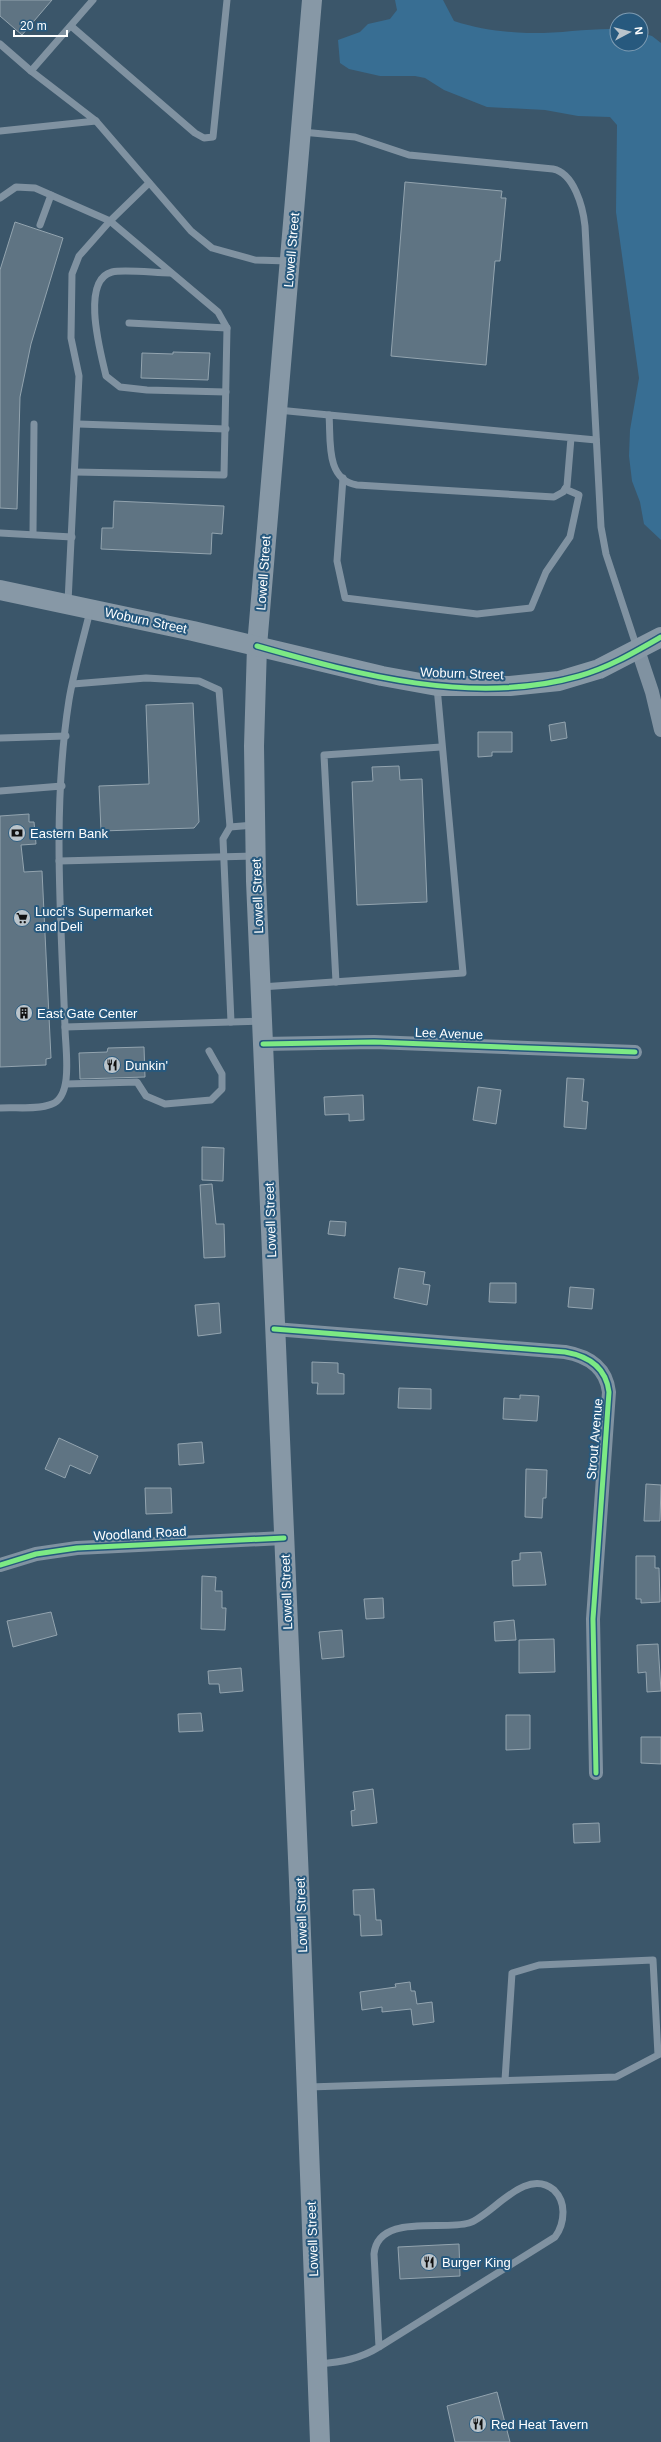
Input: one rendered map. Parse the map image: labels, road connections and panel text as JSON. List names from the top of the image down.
{
  "streets": {
    "main road": ["Lowell Street", "Woburn Street"],
    "street": ["Lee Avenue", "Strout Avenue", "Woodland Road"]
  },
  "crossings": [
    ["Lowell Street", "Woburn Street"],
    ["Lowell Street", "Lee Avenue"],
    ["Lowell Street", "Strout Avenue"],
    ["Lowell Street", "Woodland Road"]
  ],
  "places": {
    "bank": ["Eastern Bank"],
    "supermarket": ["Lucci's Supermarket and Deli"],
    "building": ["East Gate Center"],
    "restaurant": ["Dunkin'", "Burger King", "Red Heat Tavern"]
  },
  "scale_bar": "20 m",
  "north": "right"
}
